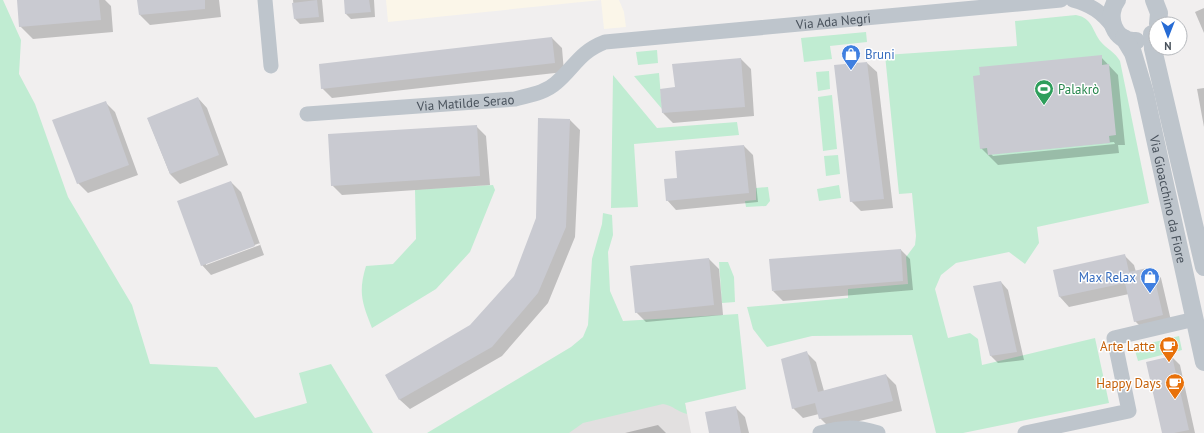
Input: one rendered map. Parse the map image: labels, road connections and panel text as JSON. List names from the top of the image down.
{
  "streets": {
    "street": ["Via Ada Negri", "Via Matilde Serao", "Via Gioacchino da Fiore"]
  },
  "crossings": [
    ["Via Ada Negri", "Via Matilde Serao"]
  ],
  "places": {
    "shop": ["Bruni", "Max Relax"],
    "sports": ["Palakrò"],
    "cafe": ["Arte Latte", "Happy Days"]
  },
  "north": "bottom"
}
